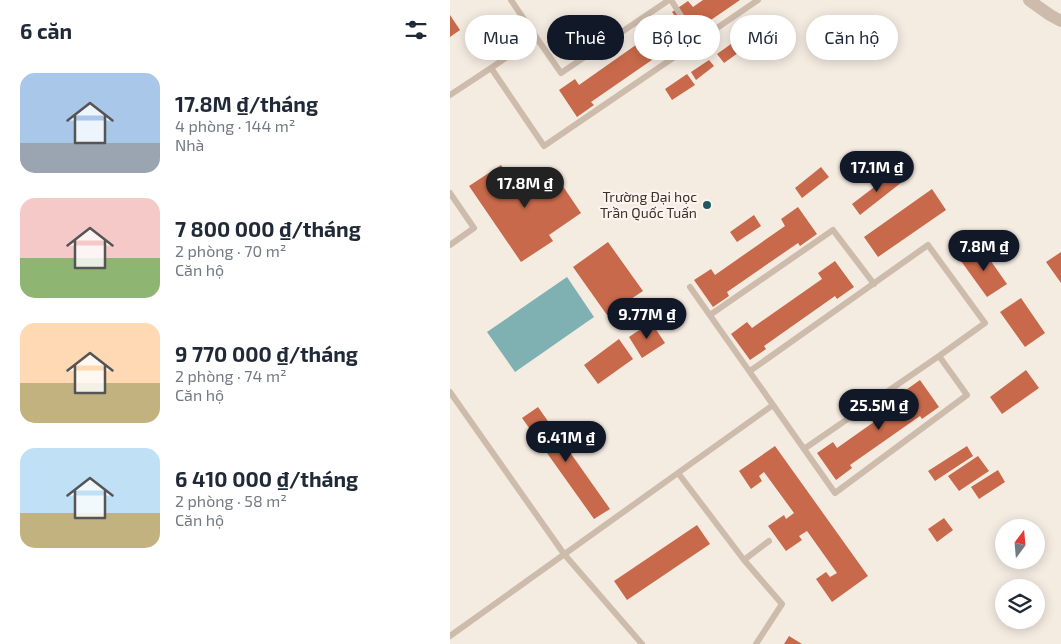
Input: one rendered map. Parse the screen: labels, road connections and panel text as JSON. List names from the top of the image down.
{
  "places": ["Trường Đại học Trần Quốc Tuấn"],
  "north": "top",
  "page": {
    "heading": "6 căn",
    "chip": [
      "Mua",
      "Thuê",
      "Bộ lọc",
      "Mới",
      "Căn hộ"
    ],
    "list": [
      {
        "name": "17.8M ₫/tháng",
        "note": "4 phòng · 144 m² · Nhà"
      },
      {
        "name": "7 800 000 ₫/tháng",
        "note": "2 phòng · 70 m² · Căn hộ"
      },
      {
        "name": "9 770 000 ₫/tháng",
        "note": "2 phòng · 74 m² · Căn hộ"
      },
      {
        "name": "6 410 000 ₫/tháng",
        "note": "2 phòng · 58 m² · Căn hộ"
      }
    ],
    "price": [
      "17.1M ₫",
      "17.8M ₫",
      "7.8M ₫",
      "9.77M ₫",
      "25.5M ₫",
      "6.41M ₫"
    ]
  }
}
